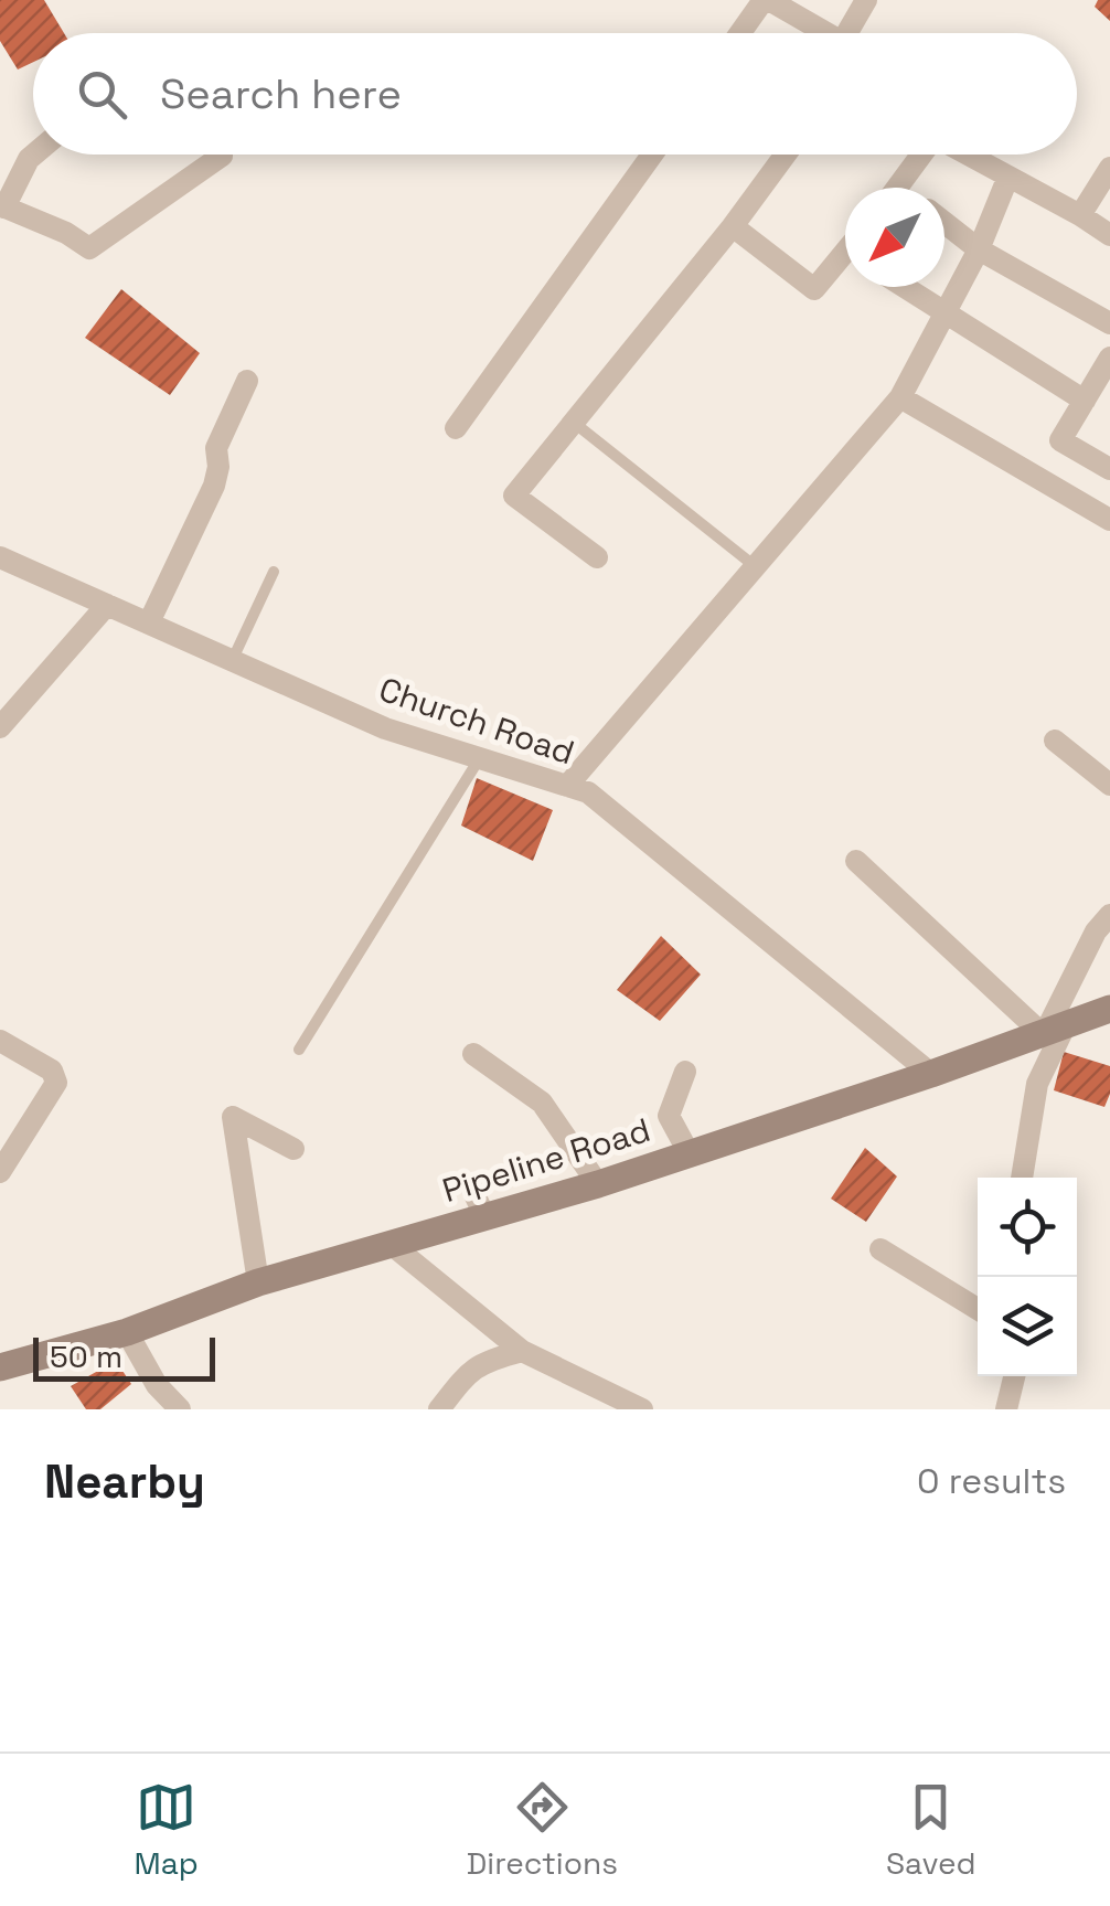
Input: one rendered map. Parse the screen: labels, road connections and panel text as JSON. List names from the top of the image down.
{
  "streets": {
    "street": ["Church Road", "Pipeline Road"]
  },
  "crossings": [
    ["Church Road", "Pipeline Road"]
  ],
  "scale_bar": "50 m",
  "north": "bottom left",
  "page": {
    "search": "Search here",
    "scale": "50 m",
    "heading": ["Nearby", "0 results"],
    "nav": ["Map", "Directions", "Saved"]
  }
}
